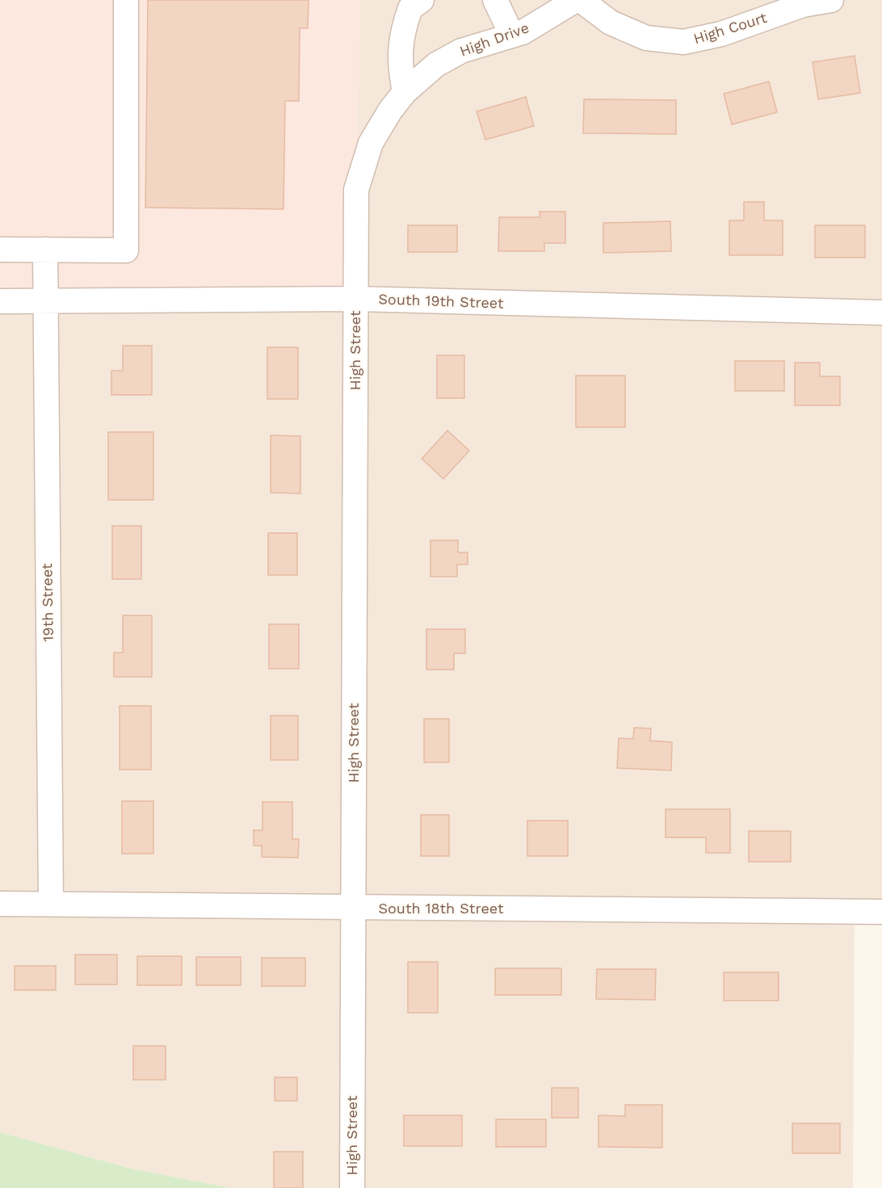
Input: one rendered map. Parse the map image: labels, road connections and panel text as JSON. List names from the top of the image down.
{
  "streets": {
    "street": [
      "High Court",
      "High Drive",
      "South 19th Street",
      "High Street",
      "19th Street",
      "South 18th Street"
    ]
  },
  "crossings": [
    ["High Drive", "South 19th Street"],
    ["High Drive", "High Street"],
    ["South 19th Street", "High Street"],
    ["South 19th Street", "19th Street"],
    ["High Street", "South 18th Street"],
    ["19th Street", "South 18th Street"]
  ]
}
